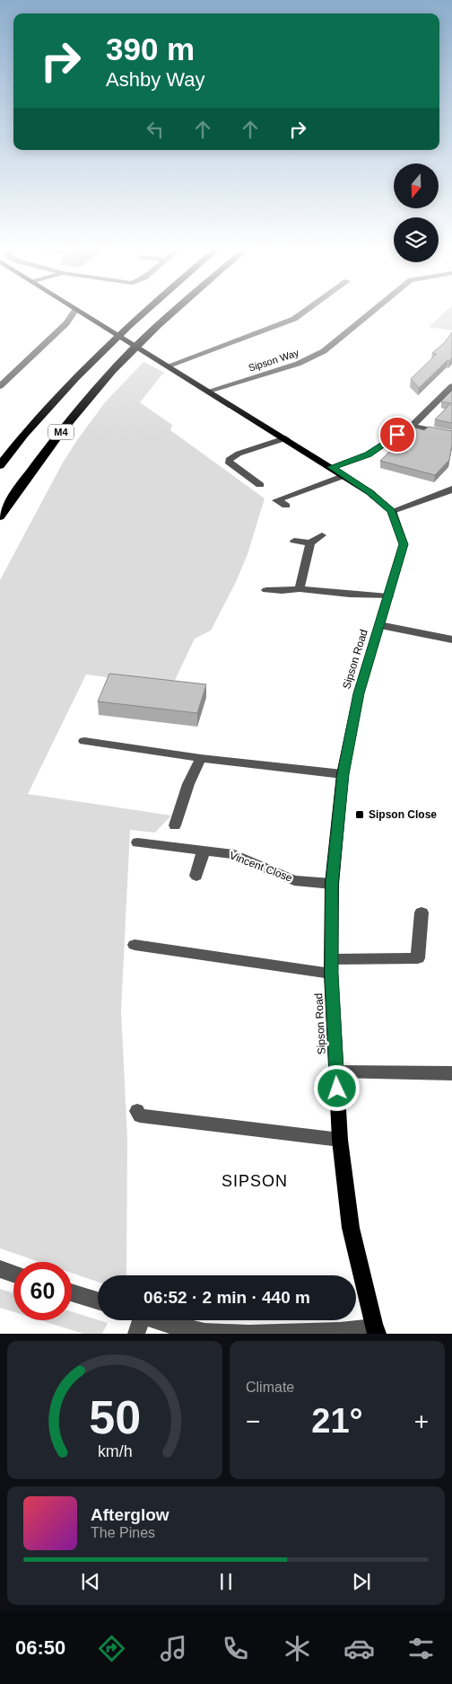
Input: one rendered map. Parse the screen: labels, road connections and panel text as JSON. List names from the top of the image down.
{
  "streets": {
    "highway": ["M4"],
    "main road": ["Sipson Road"],
    "street": ["Sipson Way", "Vincent Close"]
  },
  "crossings": [
    ["Sipson Road", "Vincent Close"]
  ],
  "districts": ["SIPSON"],
  "places": {
    "transit": ["Sipson Close"]
  },
  "north": "bottom",
  "page": {
    "turn": ["390 m", "Ashby Way"],
    "limit": "60",
    "trip": "06:52 · 2 min · 440 m",
    "tile": "Climate",
    "heat": ["−", "21°", "+"],
    "song": ["Afterglow", "The Pines"],
    "tabs": "06:50",
    "gauge": ["50", "km/h"]
  }
}
